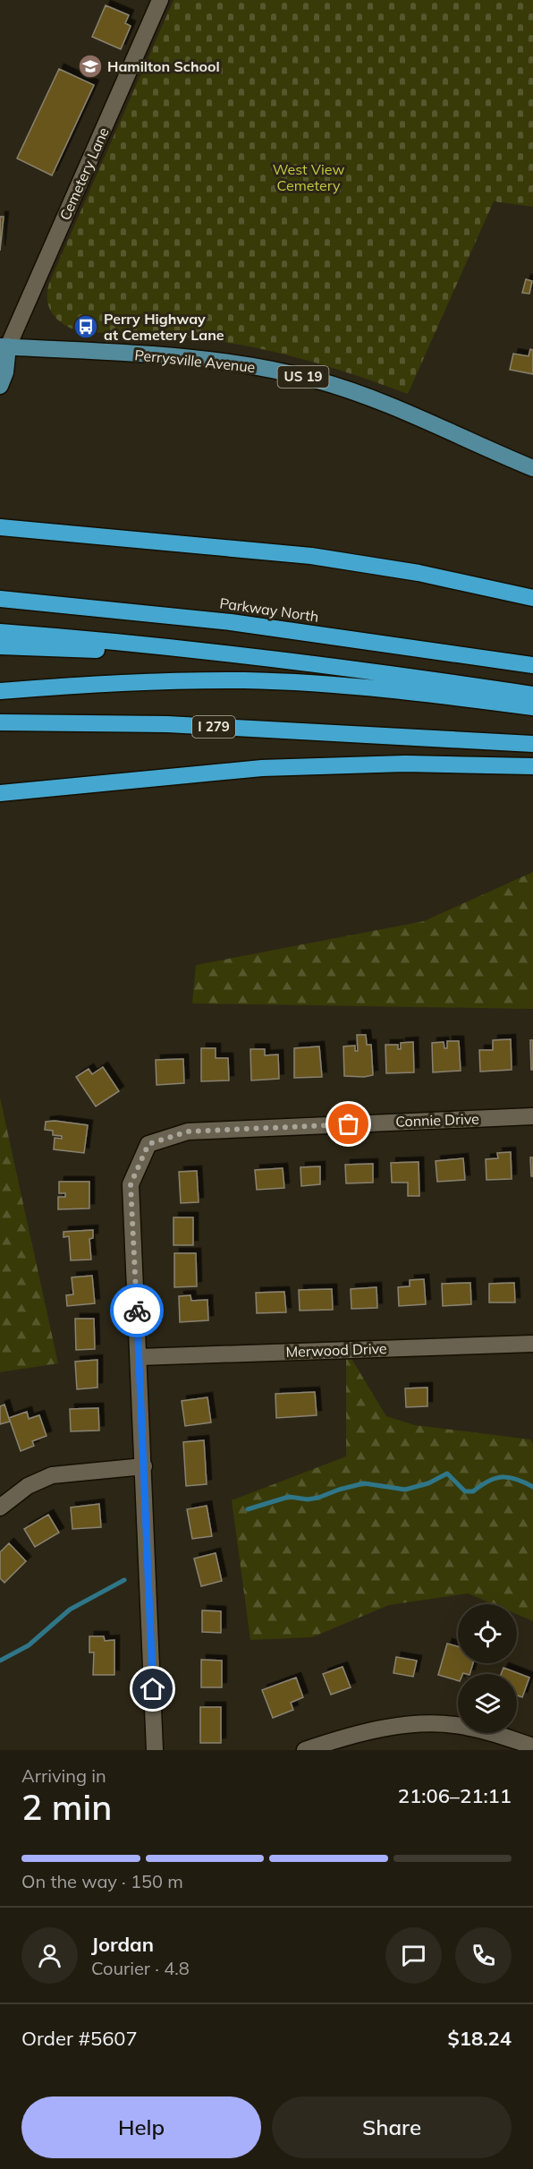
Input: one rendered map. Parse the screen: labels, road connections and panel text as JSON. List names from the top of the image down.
{
  "streets": {
    "highway": ["Parkway North", "I 279"],
    "main road": ["Cemetery Lane", "Perrysville Avenue", "US 19"],
    "street": ["Connie Drive", "Merwood Drive"]
  },
  "crossings": [
    ["Cemetery Lane", "Perrysville Avenue"],
    ["Connie Drive", "Merwood Drive"]
  ],
  "parks": ["West View Cemetery"],
  "places": {
    "school or university": ["Hamilton School"],
    "bus stop": ["Perry Highway at Cemetery Lane"]
  },
  "page": {
    "heading": ["2 min", "Arriving in", "21:06–21:11"],
    "panel": [
      "Jordan",
      "Courier · 4.8",
      "Order #5607",
      "$18.24"
    ],
    "bar": "On the way · 150 m",
    "buttons": ["Help", "Share"]
  }
}
